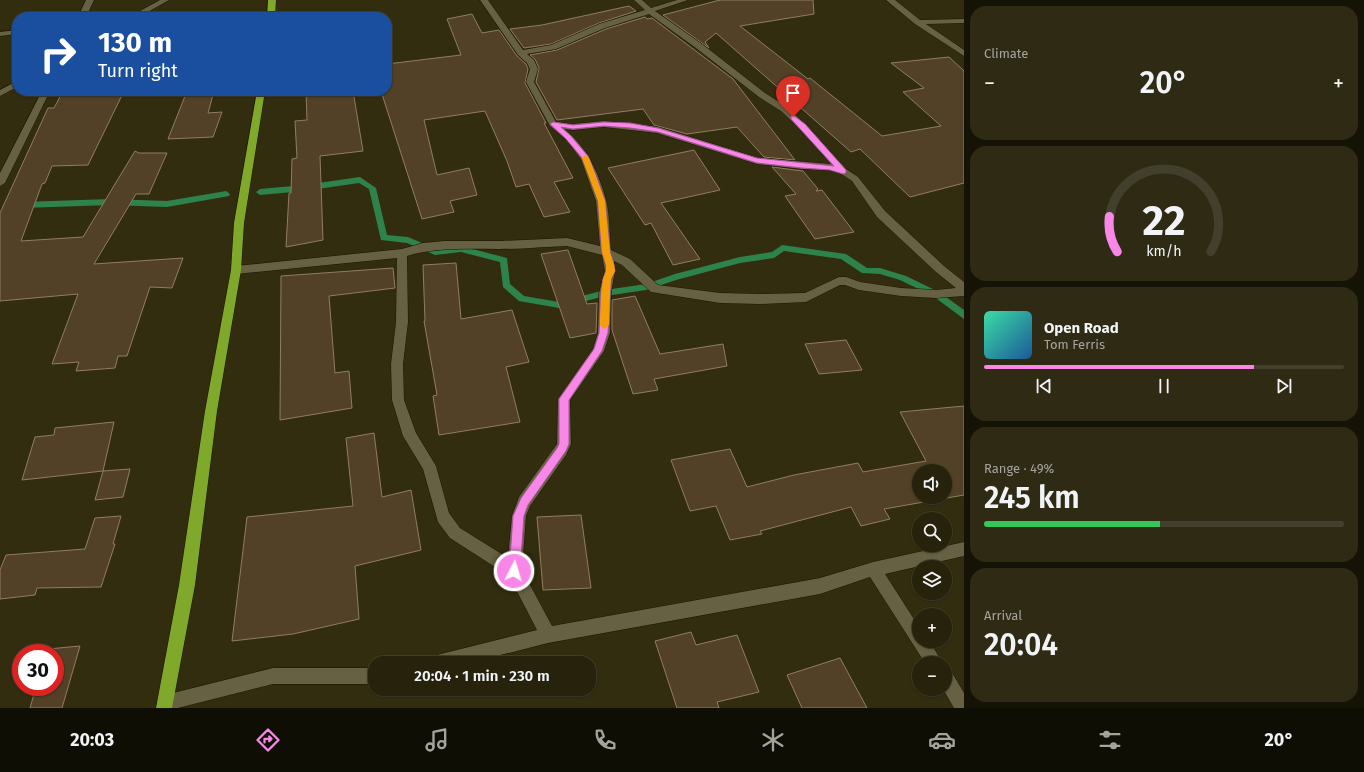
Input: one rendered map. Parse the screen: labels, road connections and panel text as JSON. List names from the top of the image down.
{
  "page": {
    "tile": [
      "Climate",
      ["Range · 49%", "245 km"],
      ["Arrival", "20:04"]
    ],
    "turn": ["130 m", "Turn right"],
    "heat": ["−", "20°", "+"],
    "song": ["Open Road", "Tom Ferris"],
    "map_buttons": ["+", "−"],
    "limit": "30",
    "trip": "20:04 · 1 min · 230 m",
    "tabs": ["20:03", "20°"],
    "gauge": ["22", "km/h"]
  }
}
